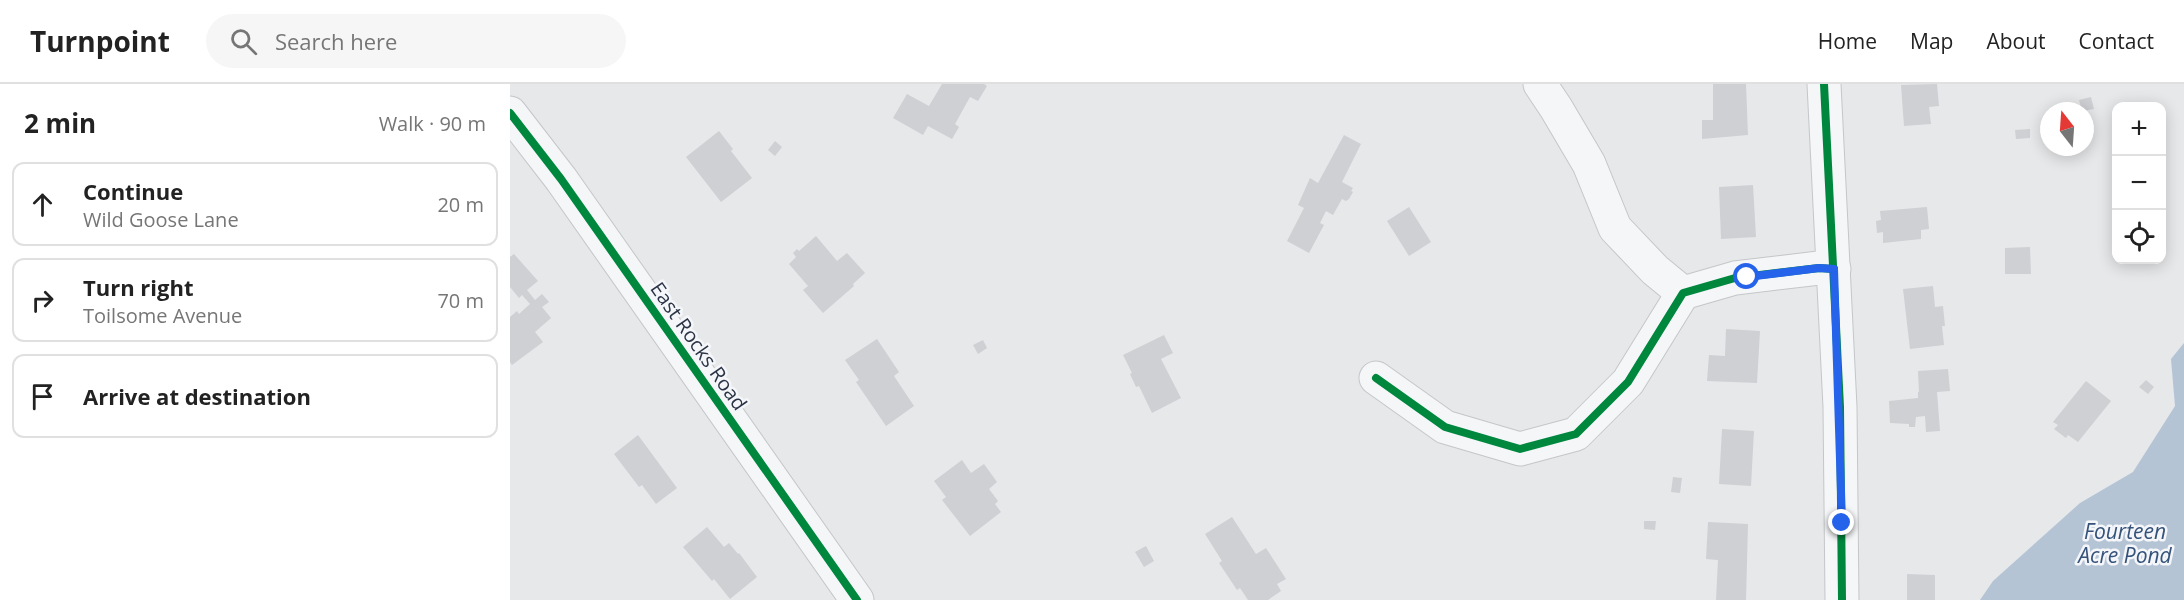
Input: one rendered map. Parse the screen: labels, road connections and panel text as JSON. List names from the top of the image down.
{
  "streets": {
    "street": ["East Rocks Road"]
  },
  "water": ["Fourteen Acre Pond"],
  "north": "top",
  "page": {
    "header": "Turnpoint",
    "search": "Search here",
    "nav": [
      "Home",
      "Map",
      "About",
      "Contact"
    ],
    "heading": ["2 min", "Walk · 90 m"],
    "map_buttons": ["+", "−"],
    "list": [
      ["Continue", "Wild Goose Lane", "20 m"],
      ["Turn right", "Toilsome Avenue", "70 m"],
      "Arrive at destination"
    ]
  }
}
